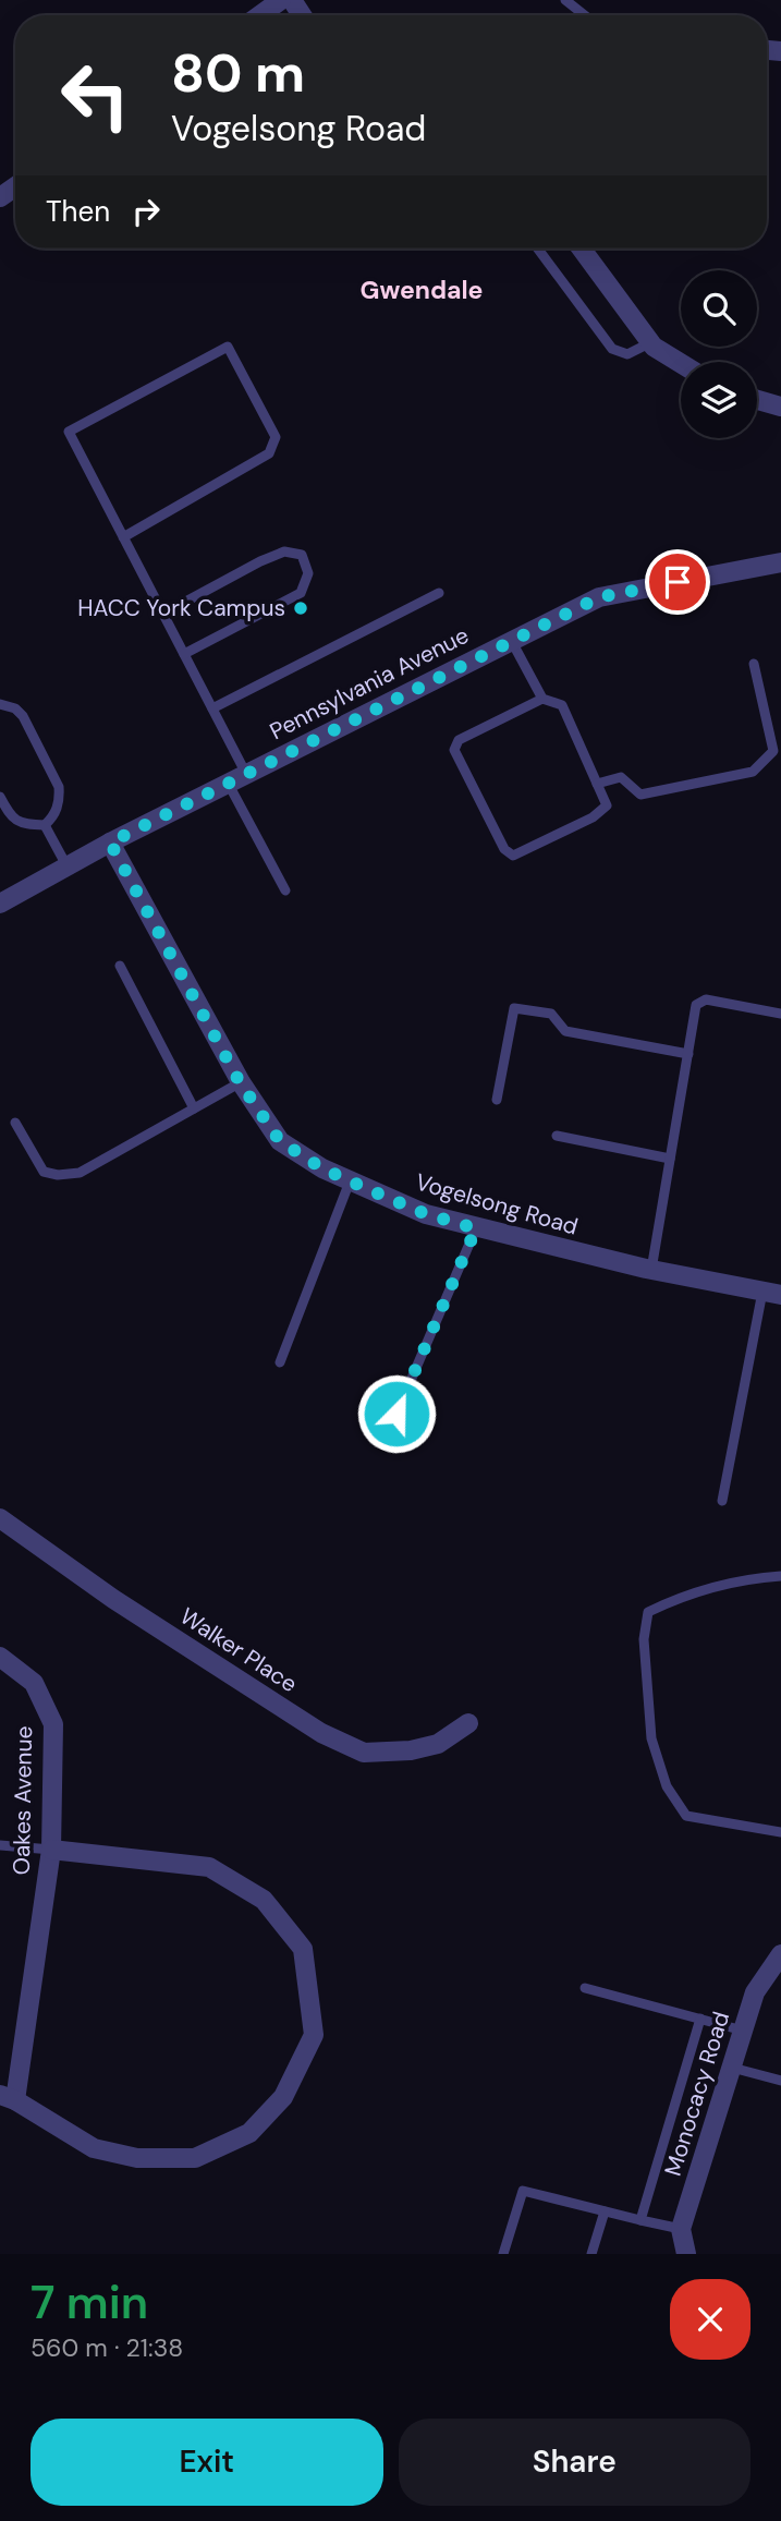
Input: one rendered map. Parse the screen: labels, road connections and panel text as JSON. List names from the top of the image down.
{
  "streets": {
    "street": [
      "Pennsylvania Avenue",
      "Vogelsong Road",
      "Walker Place",
      "Oakes Avenue",
      "Monocacy Road"
    ]
  },
  "crossings": [
    ["Pennsylvania Avenue", "Vogelsong Road"]
  ],
  "districts": ["Gwendale"],
  "places": ["HACC York Campus"],
  "page": {
    "turn": ["80 m", "Vogelsong Road"],
    "then": "Then",
    "heading": ["7 min", "560 m · 21:38"],
    "buttons": ["Exit", "Share"]
  }
}
